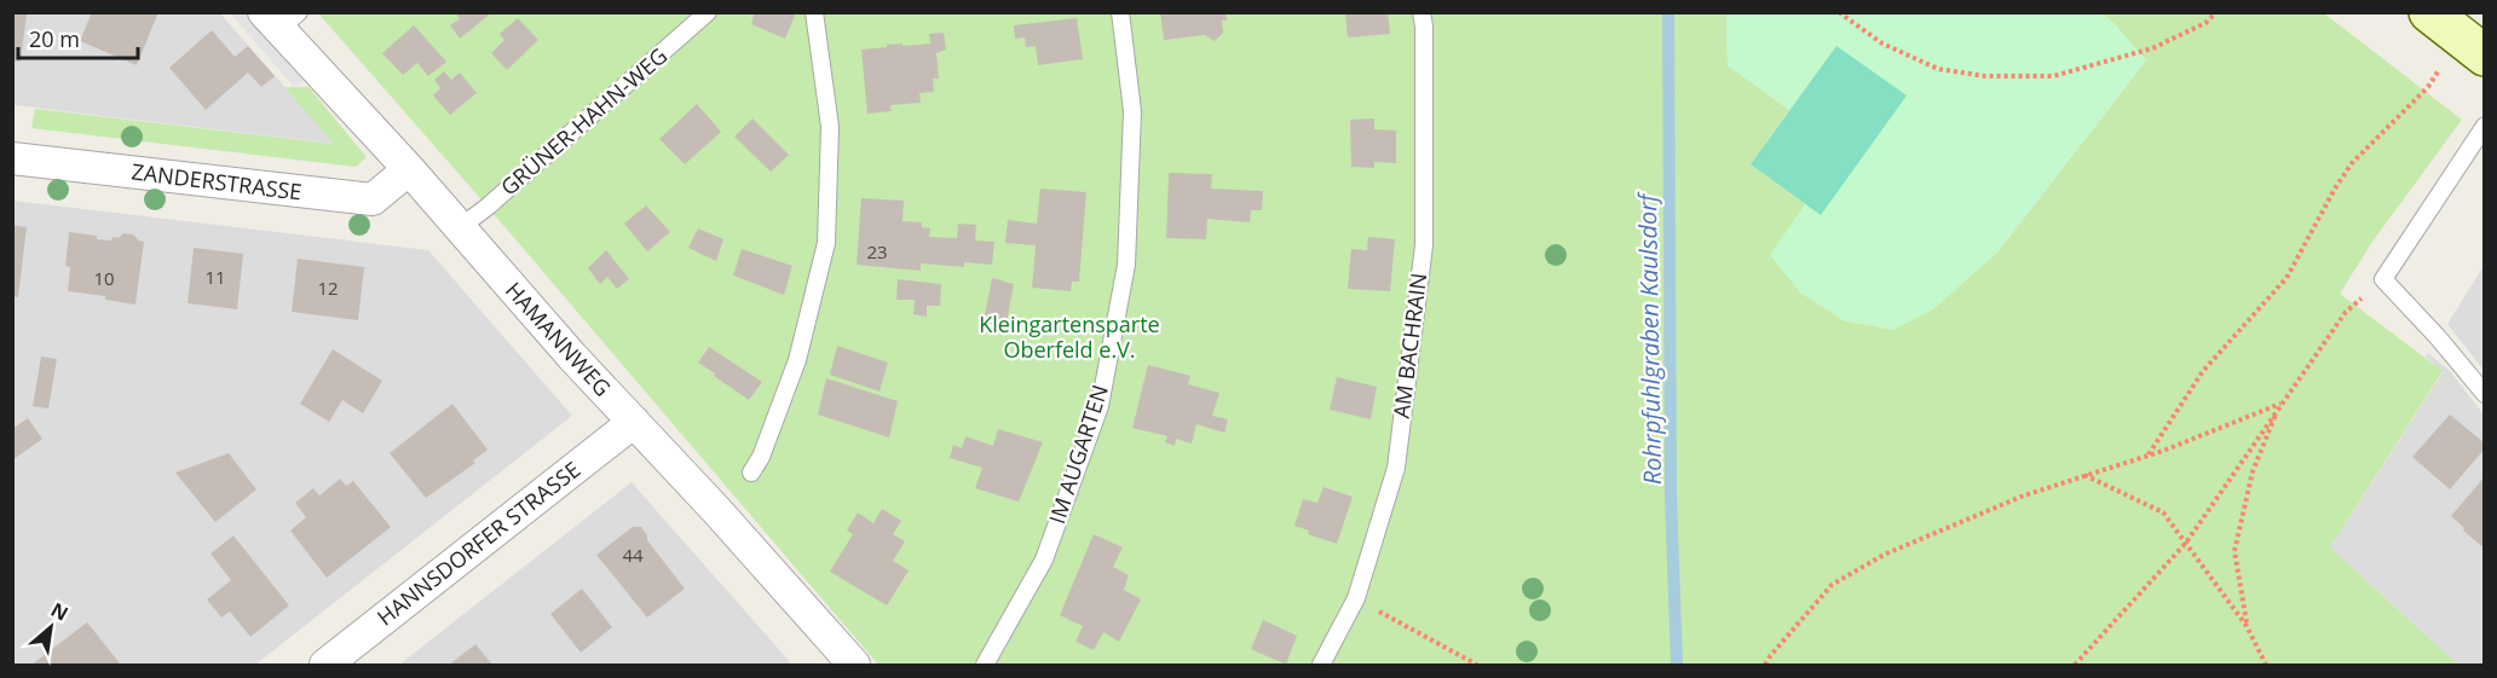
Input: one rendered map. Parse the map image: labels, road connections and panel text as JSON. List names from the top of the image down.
{
  "streets": {
    "street": ["ZANDERSTRASSE", "HAMANNWEG", "HANNSDORFER STRASSE"],
    "lane": ["GRÜNER-HAHN-WEG", "AM BACHRAIN", "IM AUGARTEN"]
  },
  "crossings": [
    ["GRÜNER-HAHN-WEG", "HAMANNWEG"],
    ["ZANDERSTRASSE", "HAMANNWEG"],
    ["HAMANNWEG", "HANNSDORFER STRASSE"]
  ],
  "water": ["Rohrpfuhlgraben Kaulsdorf"],
  "parks": ["Kleingartensparte Oberfeld e.V."],
  "house_numbers": [
    "23",
    "11",
    "10",
    "12",
    "44"
  ],
  "scale_bar": "20 m",
  "north": "top right"
}
